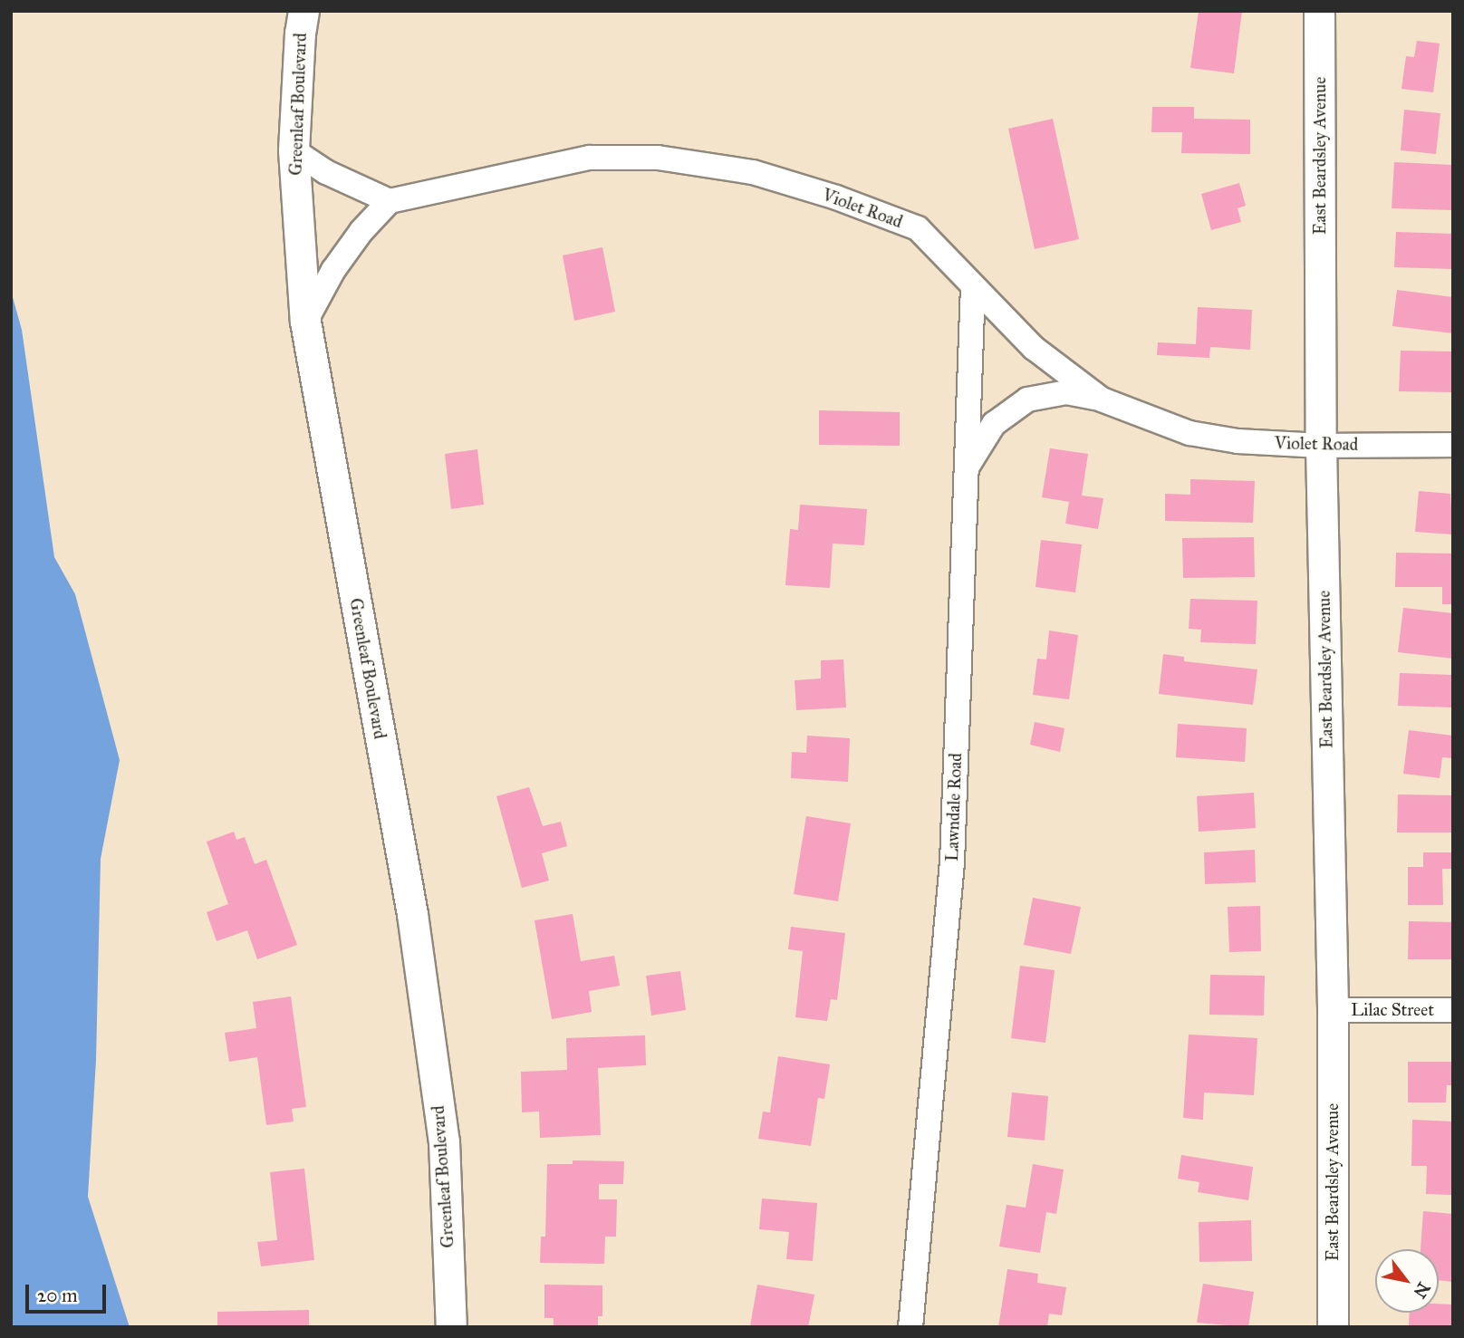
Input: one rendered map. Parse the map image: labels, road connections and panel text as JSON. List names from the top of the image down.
{
  "streets": {
    "street": [
      "Greenleaf Boulevard",
      "East Beardsley Avenue",
      "Violet Road",
      "Lawndale Road",
      "Lilac Street"
    ]
  },
  "crossings": [
    ["East Beardsley Avenue", "Violet Road"],
    ["East Beardsley Avenue", "Lilac Street"],
    ["Violet Road", "Lawndale Road"]
  ],
  "scale_bar": "20 m",
  "north": "bottom right"
}
